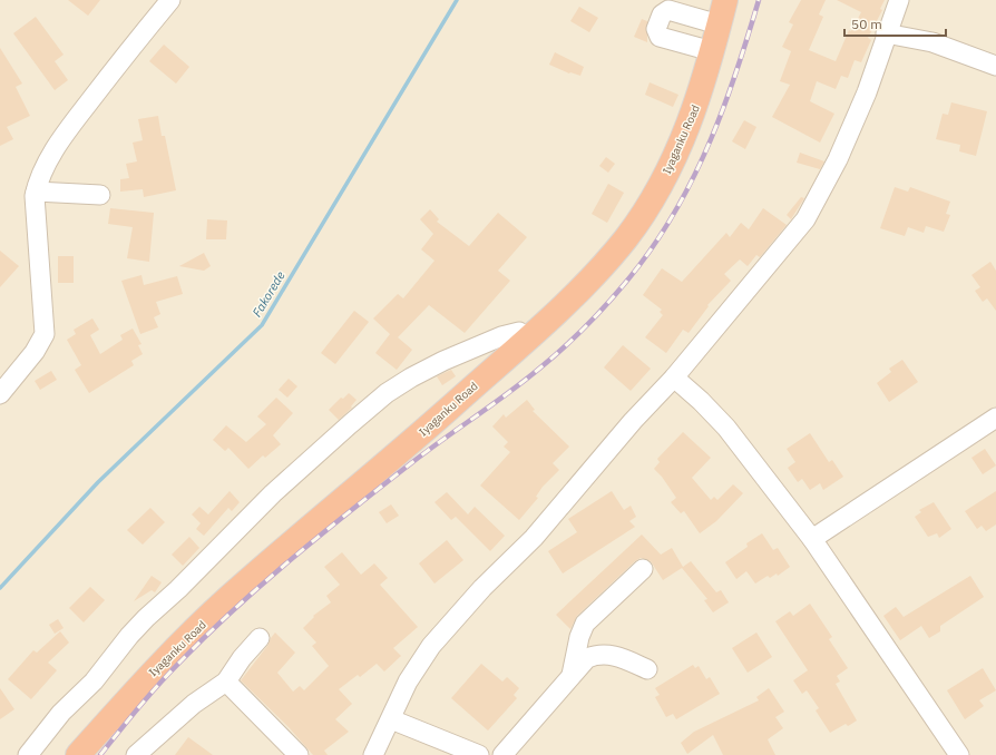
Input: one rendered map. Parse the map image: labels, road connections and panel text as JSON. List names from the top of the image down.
{
  "streets": {
    "highway": ["Iyaganku Road"]
  },
  "water": ["Fakorede"],
  "scale_bar": "50 m"
}
